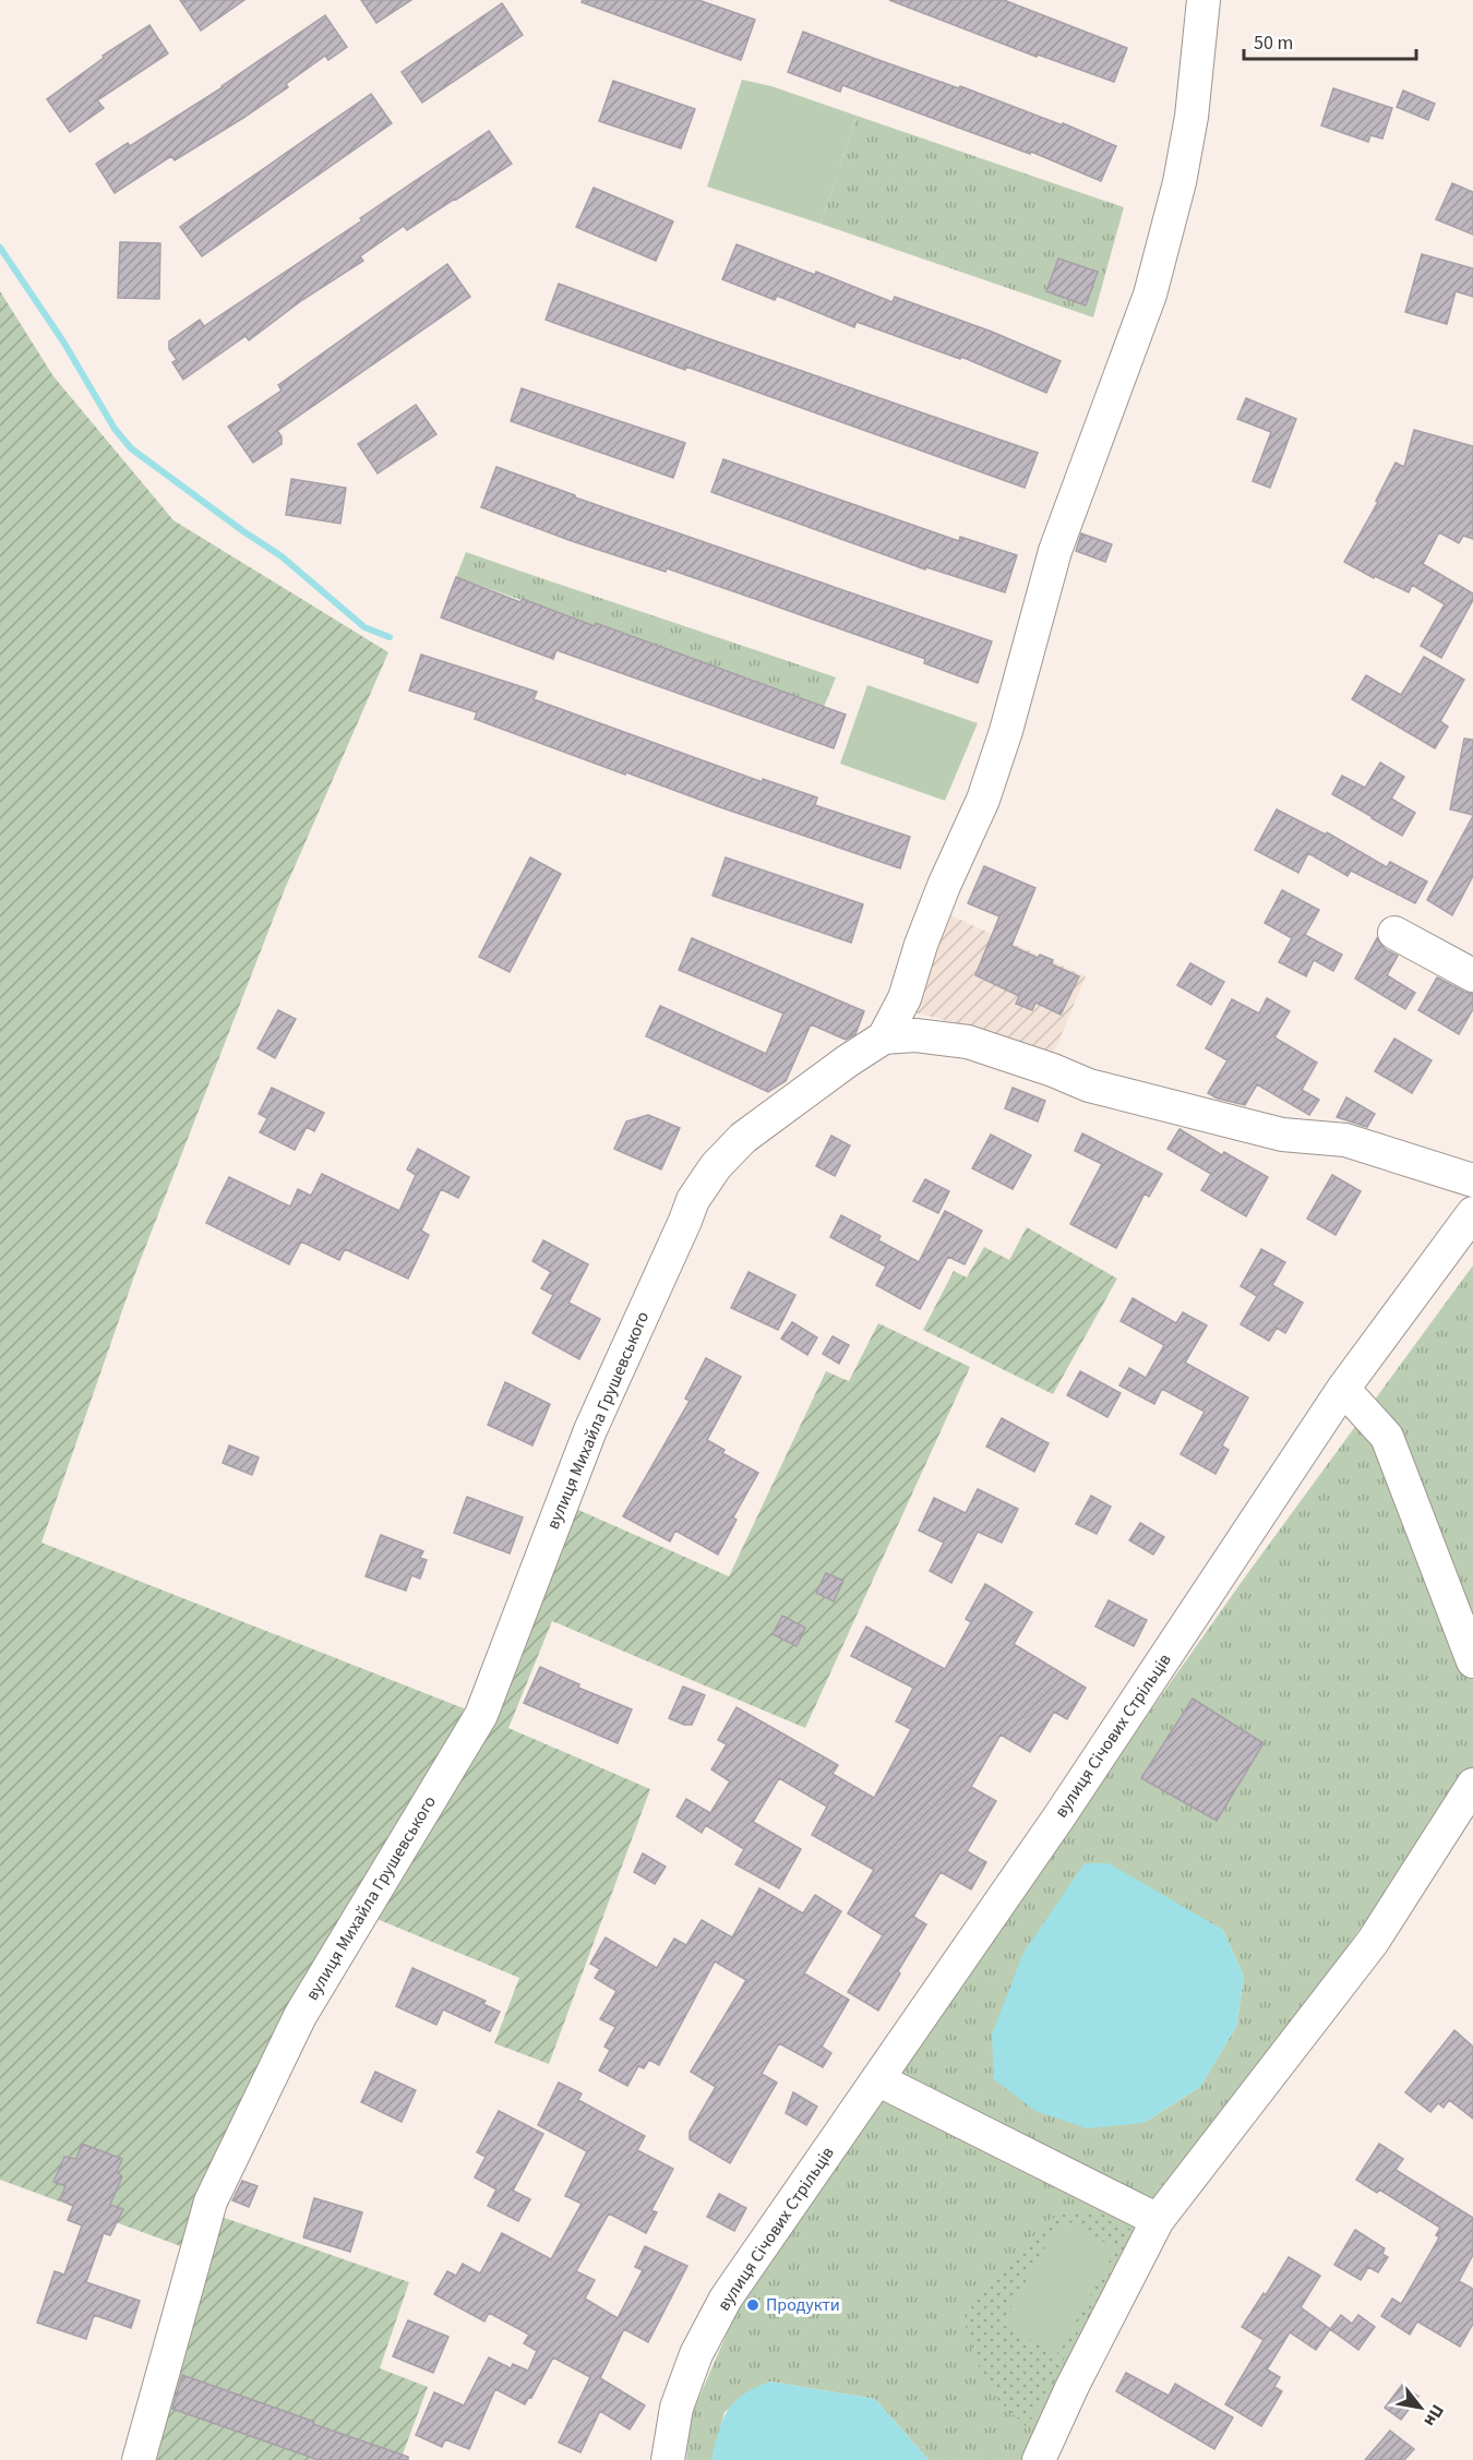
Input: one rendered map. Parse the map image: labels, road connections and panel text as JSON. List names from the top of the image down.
{
  "streets": {
    "street": ["вулиця Михайла Грушевського", "вулиця Січових Стрільців"]
  },
  "places": ["Продукти"],
  "scale_bar": "50 m",
  "north": "bottom right"
}
